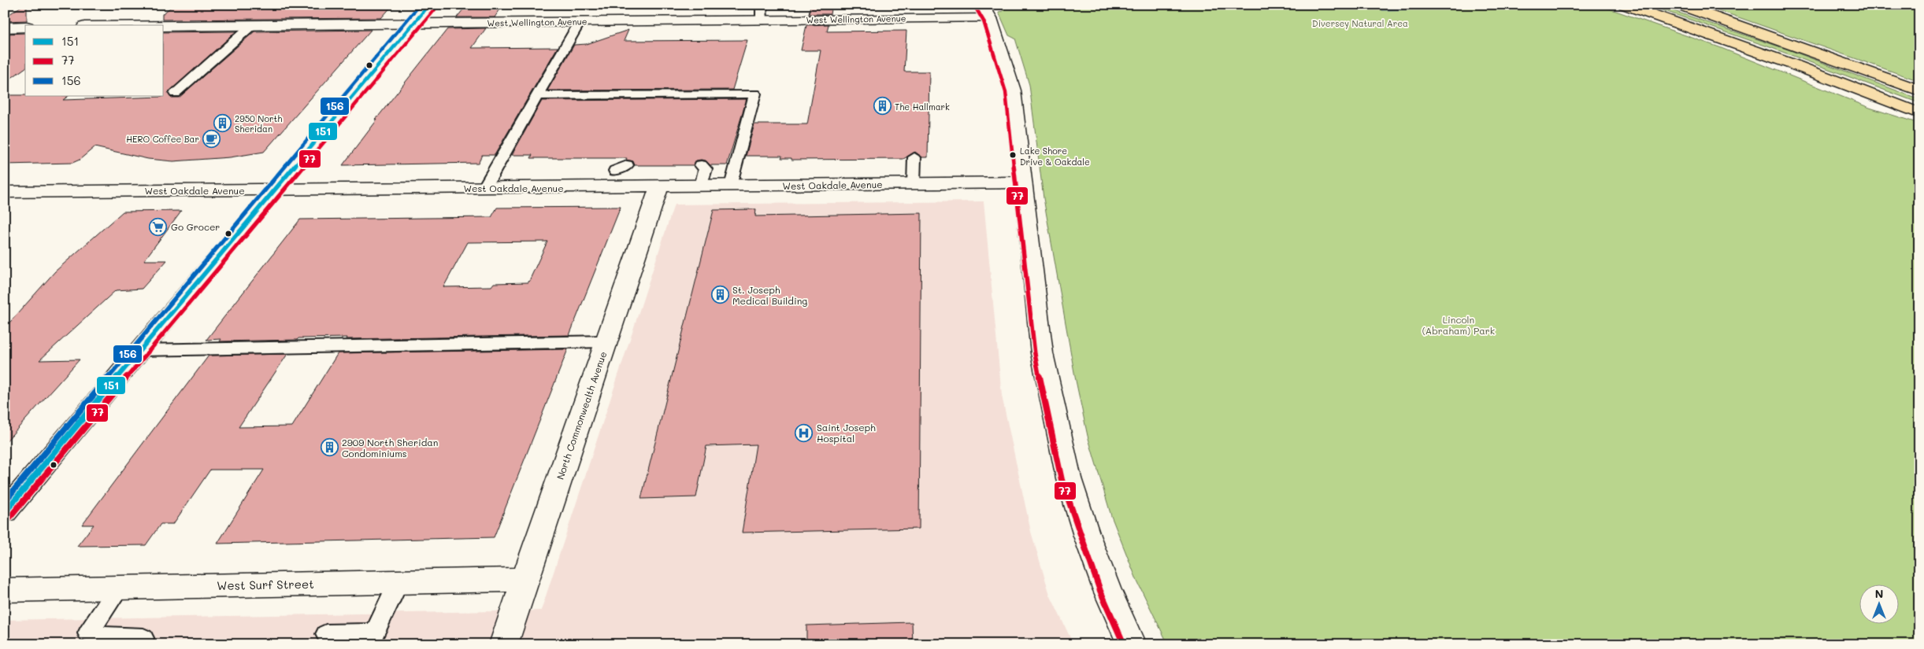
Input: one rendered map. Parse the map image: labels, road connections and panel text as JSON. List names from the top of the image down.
{
  "streets": {
    "street": [
      "West Wellington Avenue",
      "West Oakdale Avenue",
      "North Commonwealth Avenue",
      "West Surf Street"
    ]
  },
  "crossings": [
    ["West Oakdale Avenue", "North Commonwealth Avenue"],
    ["North Commonwealth Avenue", "West Surf Street"]
  ],
  "parks": ["Diversey Natural Area", "Lincoln (Abraham) Park"],
  "places": {
    "building": [
      "The Hallmark",
      "2950 North Sheridan",
      "St. Joseph Medical Building",
      "2909 North Sheridan Condominiums"
    ],
    "cafe": ["HERO Coffee Bar"],
    "other": ["Lake Shore Drive & Oakdale"],
    "supermarket": ["Go Grocer"],
    "hospital": ["Saint Joseph Hospital"]
  },
  "lines": ["transit line 151", "transit line 156", "transit line 77"],
  "legend": ["151", "77", "156"],
  "north": "top"
}
